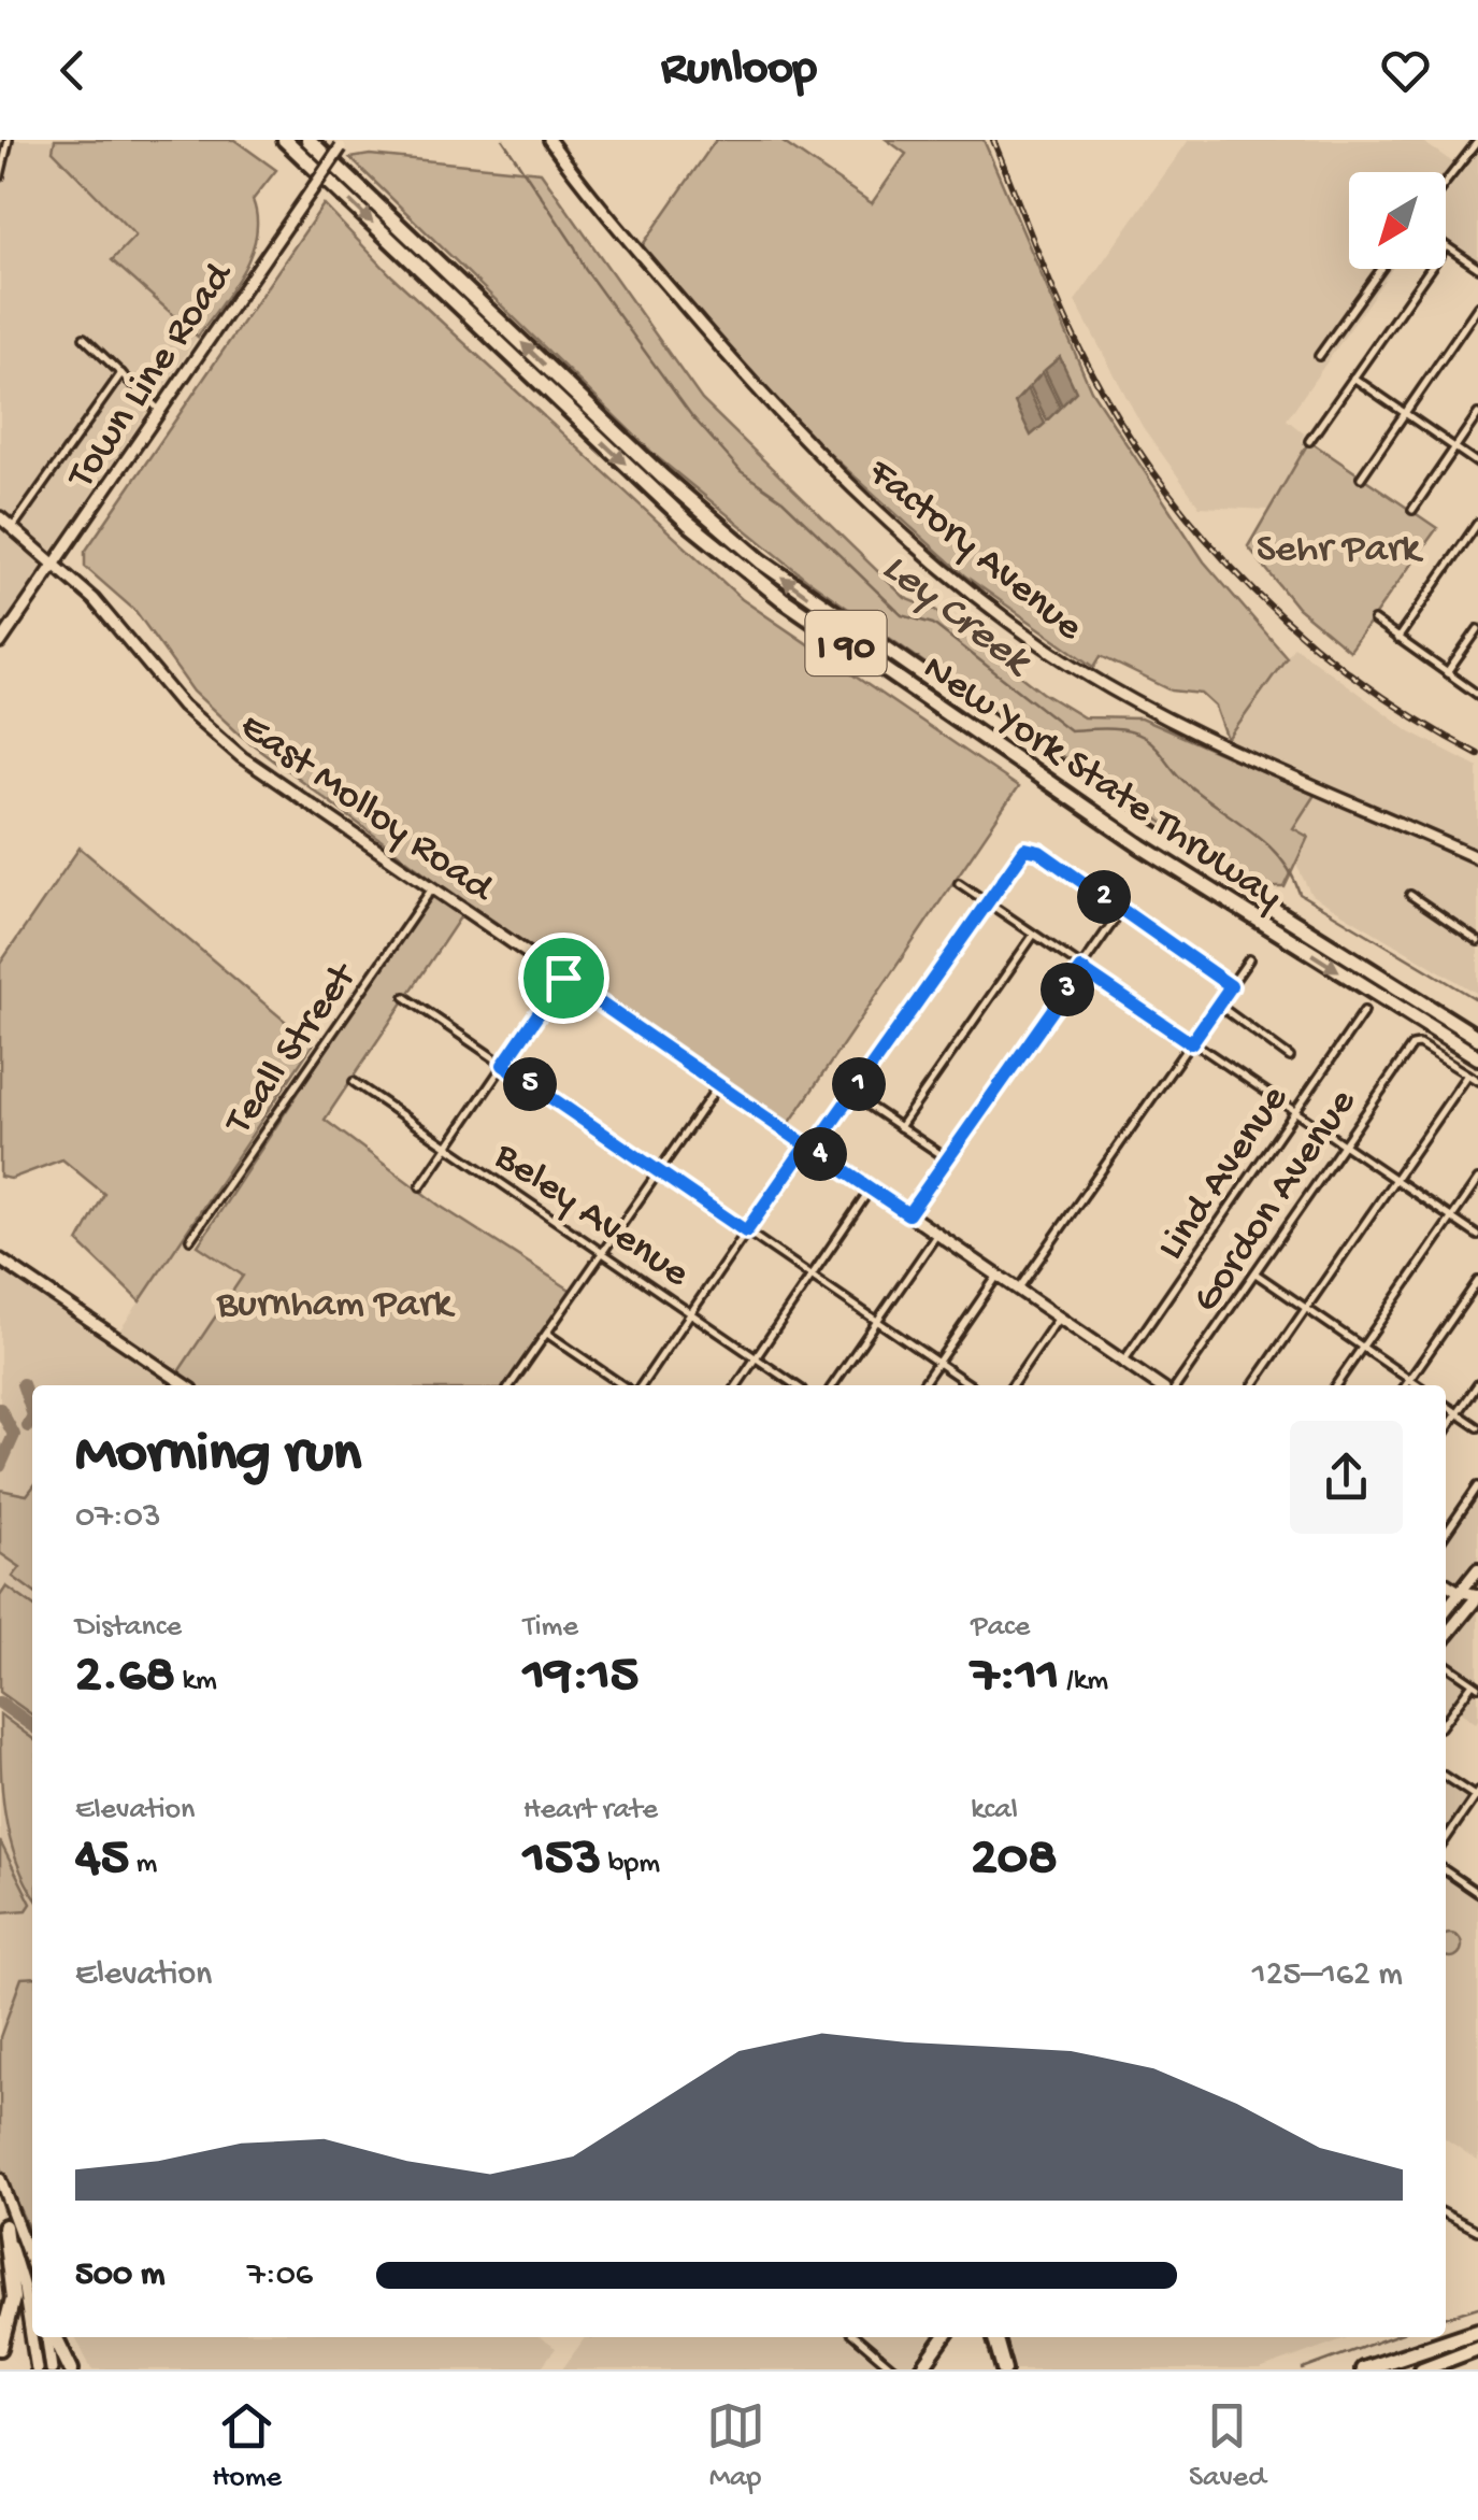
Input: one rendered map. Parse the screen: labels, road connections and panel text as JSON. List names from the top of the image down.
{
  "streets": {
    "highway": ["I 90", "New York State Thruway"],
    "street": [
      "Town Line Road",
      "Factory Avenue",
      "East Molloy Road",
      "Teall Street",
      "Lind Avenue",
      "Gordon Avenue",
      "Beley Avenue"
    ]
  },
  "crossings": [
    ["Town Line Road", "East Molloy Road"],
    ["East Molloy Road", "Teall Street"],
    ["East Molloy Road", "Lind Avenue"]
  ],
  "water": ["Ley Creek"],
  "parks": ["Sehr Park", "Burnham Park"],
  "north": "bottom left",
  "page": {
    "header": "Runloop",
    "pins": [
      "2",
      "3",
      "1",
      "5",
      "4"
    ],
    "heading": ["Morning run", "07:03"],
    "stats": [
      ["Distance", "2.68 km"],
      ["Time", "19:15"],
      ["Pace", "7:11 /km"],
      ["Elevation", "45 m"],
      ["Heart rate", "153 bpm"],
      ["kcal", "208"]
    ],
    "chart": ["Elevation", "125–162 m"],
    "list": [
      {
        "name": "500 m",
        "note": "7:06"
      }
    ],
    "tabs": ["Home", "Map", "Saved"]
  }
}
